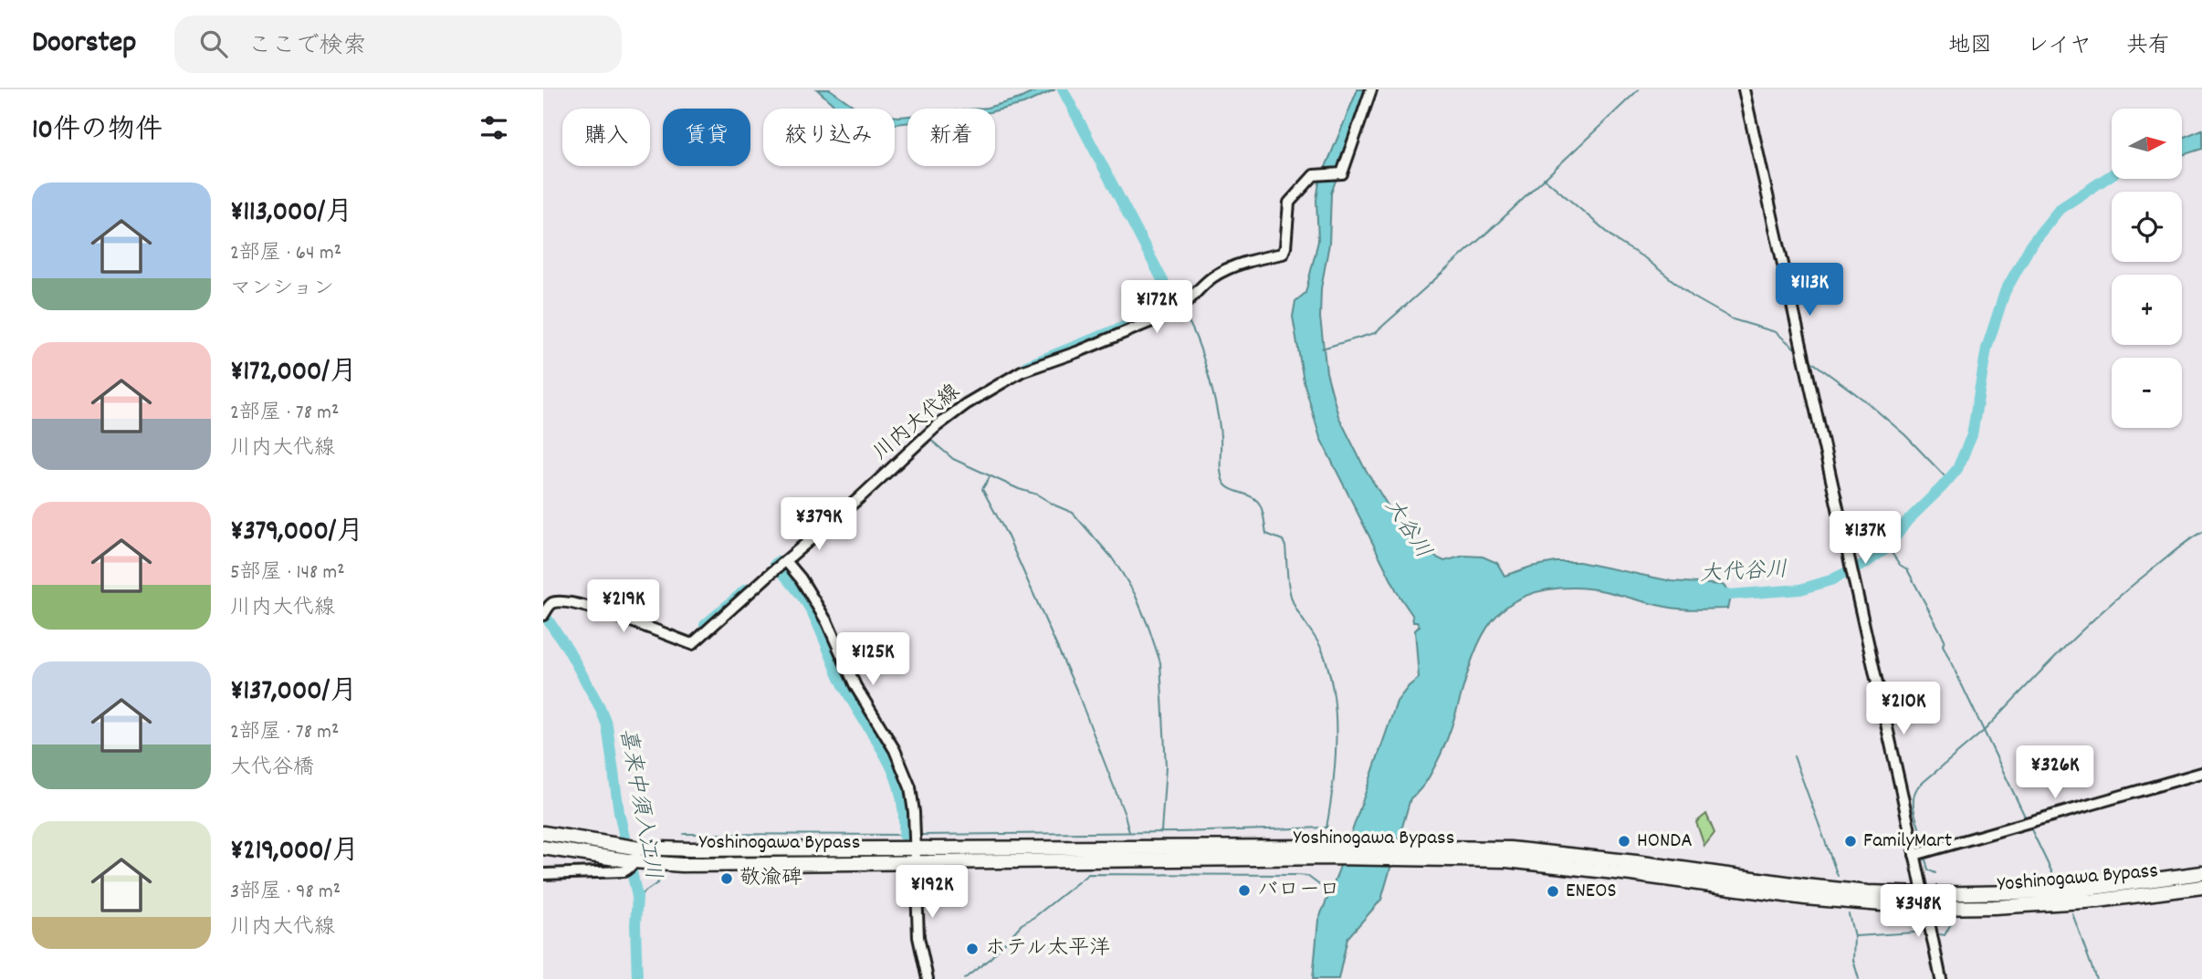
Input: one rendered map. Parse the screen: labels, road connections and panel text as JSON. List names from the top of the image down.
{
  "streets": {
    "highway": ["Yoshinogawa Bypass"],
    "main road": ["川内大代線"]
  },
  "water": ["大谷川", "大代谷川", "喜来中須入江川"],
  "places": [
    "HONDA",
    "FamilyMart",
    "敬渝碑",
    "バローロ",
    "ENEOS",
    "ホテル太平洋"
  ],
  "north": "right",
  "page": {
    "header": "Doorstep",
    "search": "ここで検索",
    "nav": ["地図", "レイヤ", "共有"],
    "heading": "10件の物件",
    "map_buttons": ["+", "−"],
    "chip": [
      "購入",
      "賃貸",
      "絞り込み",
      "新着"
    ],
    "list": [
      {
        "name": "¥113,000/月",
        "note": "2部屋 · 64 m² · マンション"
      },
      {
        "name": "¥172,000/月",
        "note": "2部屋 · 78 m² · 川内大代線"
      },
      {
        "name": "¥379,000/月",
        "note": "5部屋 · 148 m² · 川内大代線"
      },
      {
        "name": "¥137,000/月",
        "note": "2部屋 · 78 m² · 大代谷橋"
      },
      {
        "name": "¥219,000/月",
        "note": "3部屋 · 98 m² · 川内大代線"
      }
    ],
    "price": [
      "¥113K",
      "¥172K",
      "¥379K",
      "¥137K",
      "¥219K",
      "¥125K",
      "¥210K",
      "¥326K",
      "¥192K",
      "¥348K"
    ]
  }
}
